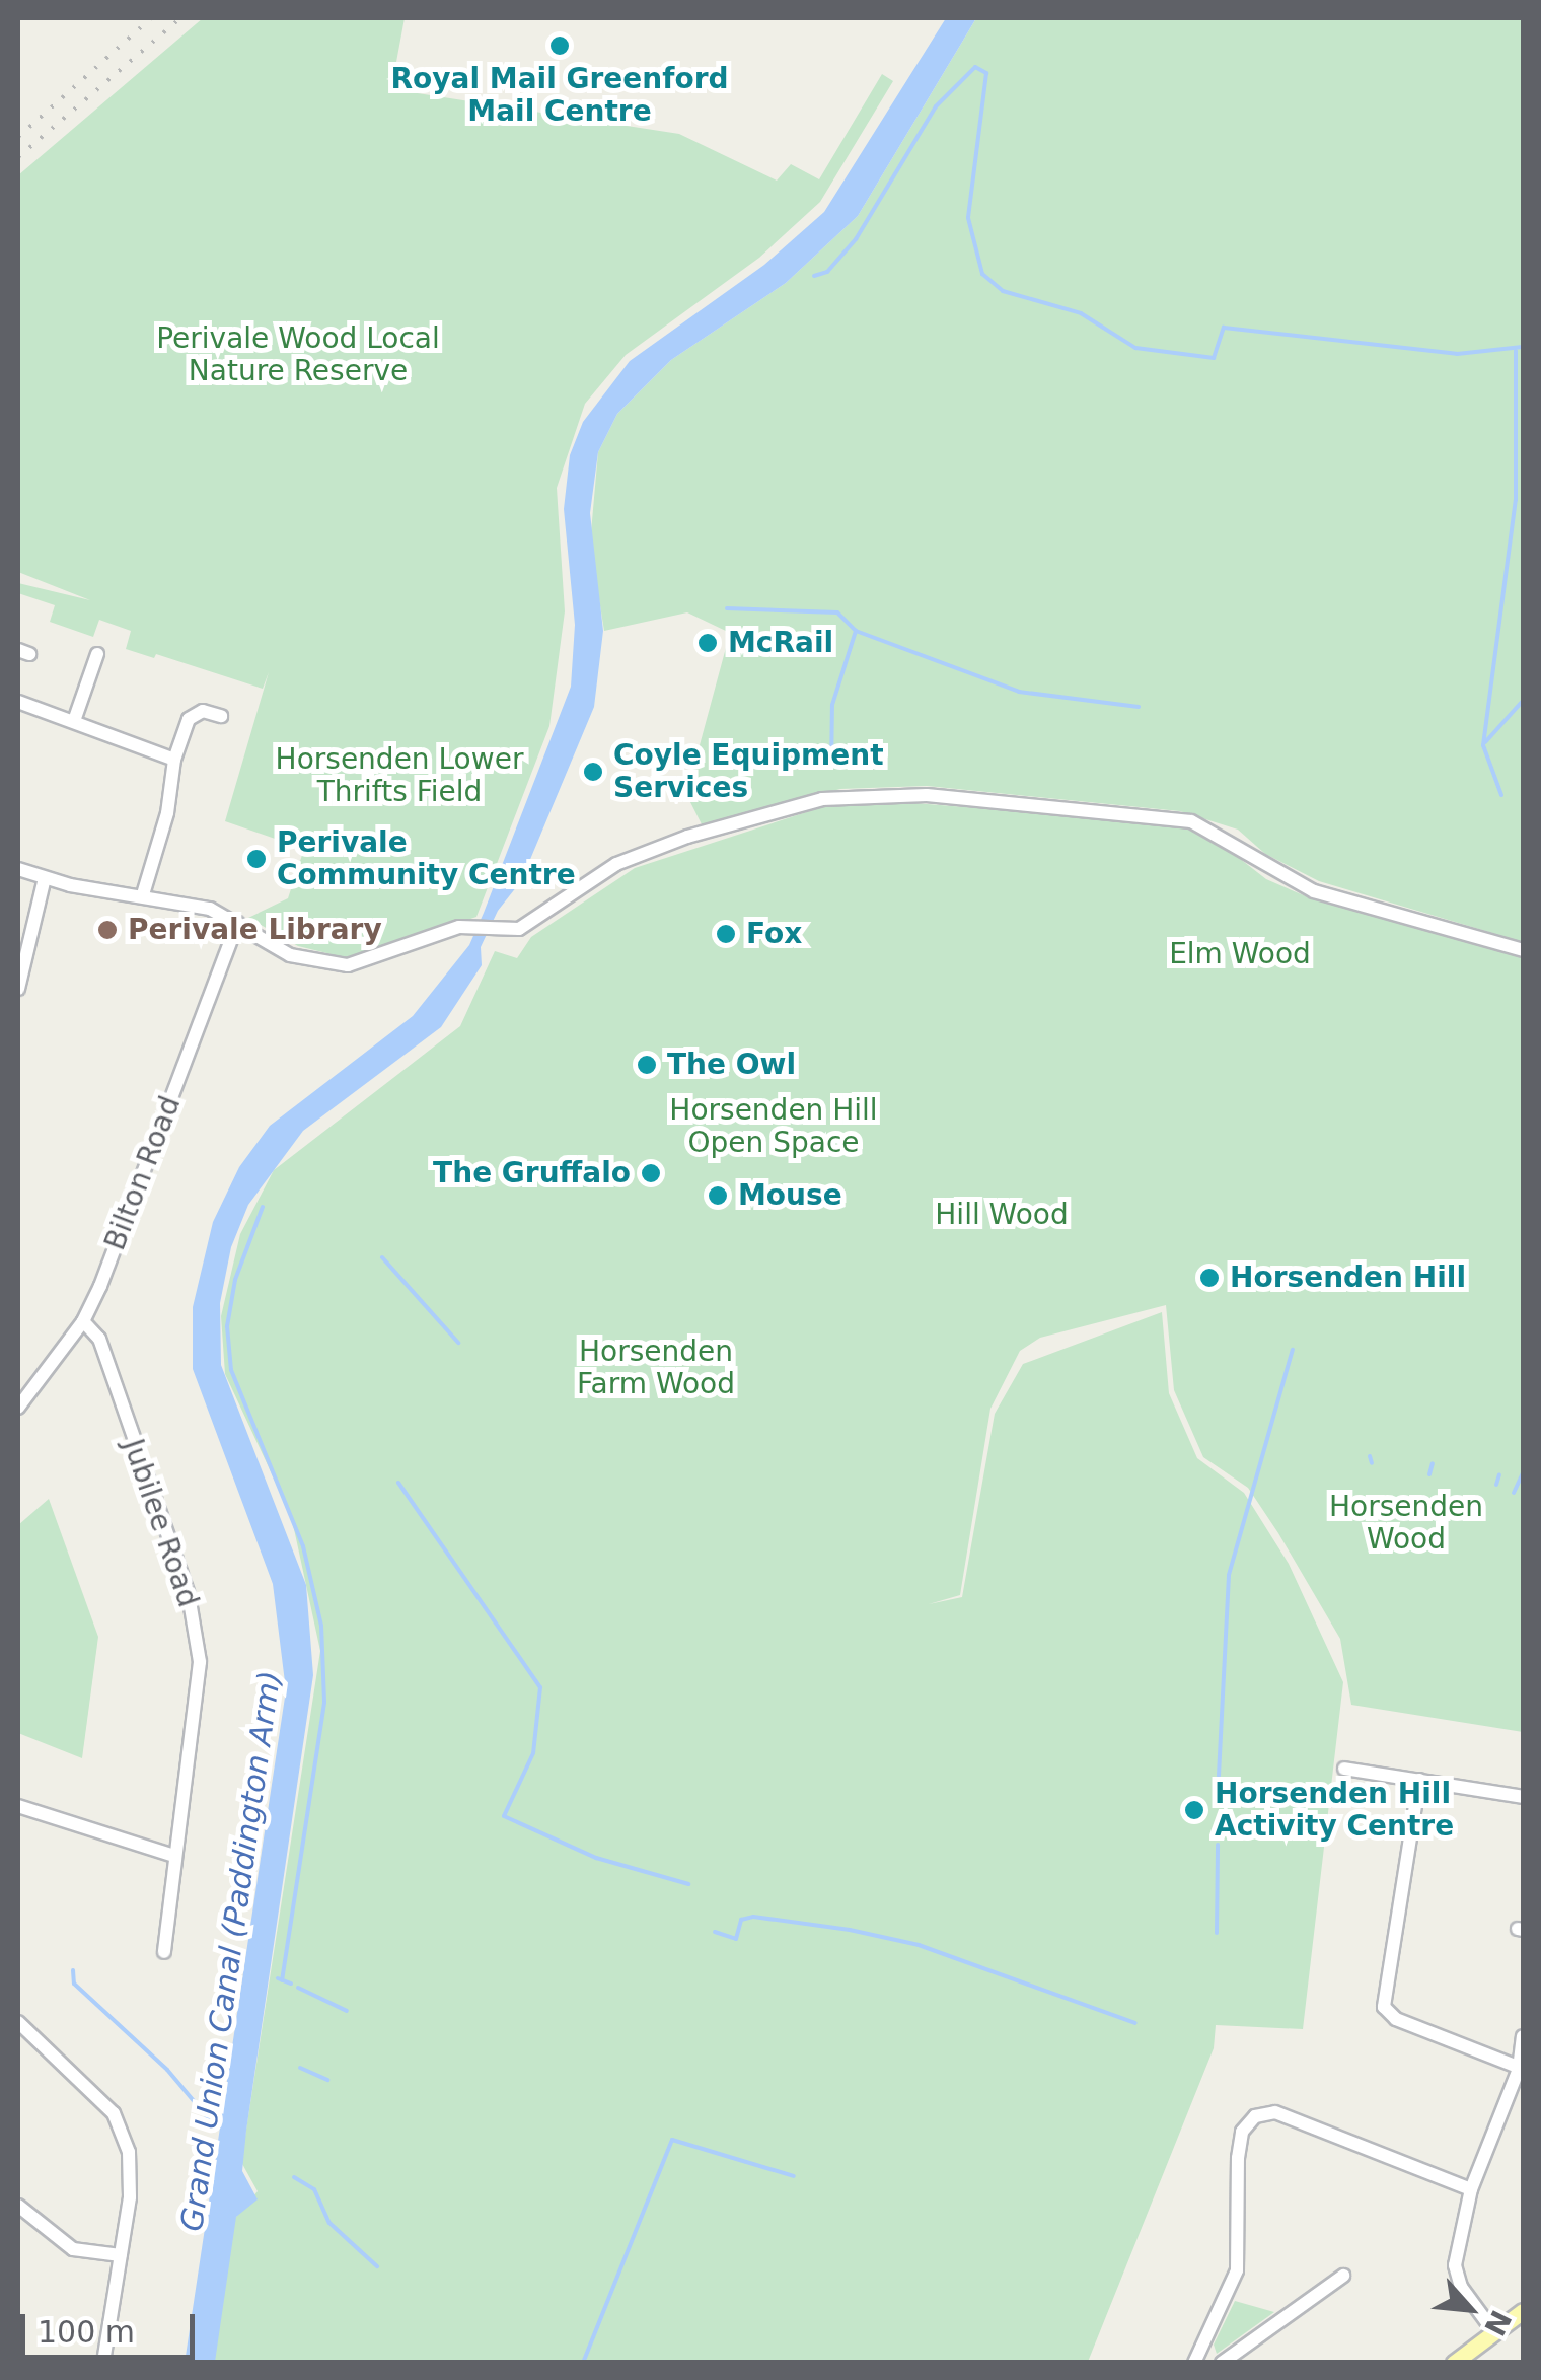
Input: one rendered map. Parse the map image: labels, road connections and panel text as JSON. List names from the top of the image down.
{
  "streets": {
    "street": ["Bilton Road", "Jubilee Road"]
  },
  "crossings": [
    ["Bilton Road", "Jubilee Road"]
  ],
  "water": ["Grand Union Canal (Paddington Arm)"],
  "parks": [
    "Perivale Wood Local Nature Reserve",
    "Horsenden Lower Thrifts Field",
    "Elm Wood",
    "Horsenden Hill Open Space",
    "Hill Wood",
    "Horsenden Farm Wood",
    "Horsenden Wood"
  ],
  "places": [
    "Royal Mail Greenford Mail Centre",
    "McRail",
    "Coyle Equipment Services",
    "Perivale Community Centre",
    "Perivale Library",
    "Fox",
    "The Owl",
    "The Gruffalo",
    "Mouse",
    "Horsenden Hill",
    "Horsenden Hill Activity Centre"
  ],
  "scale_bar": "100 m",
  "north": "bottom right"
}
